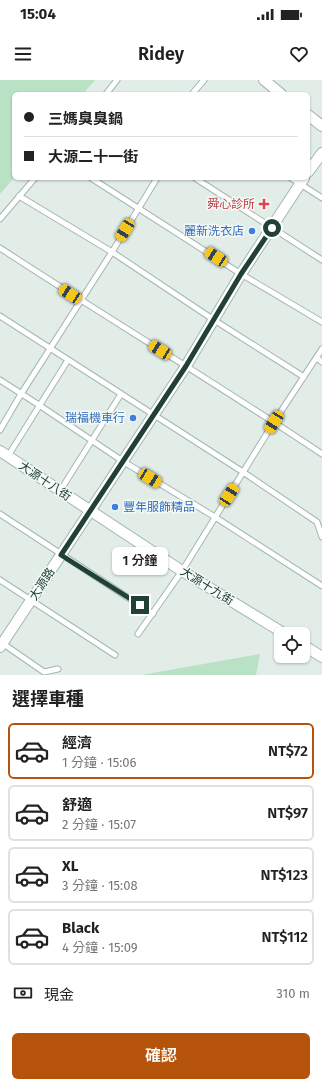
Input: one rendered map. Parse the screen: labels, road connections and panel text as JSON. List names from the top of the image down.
{
  "streets": {
    "street": ["大源十八街", "大源路", "大源十九街"]
  },
  "crossings": [
    ["大源十八街", "大源路"],
    ["大源十八街", "大源十九街"],
    ["大源路", "大源十九街"]
  ],
  "places": {
    "health": ["舜心診所"],
    "other": ["麗新洗衣店", "瑞福機車行", "豐年服飾精品"]
  },
  "page": {
    "status": "15:04",
    "header": "Ridey",
    "banner": ["三媽臭臭鍋", "大源二十一街"],
    "bubble": "1 分鐘",
    "heading": "選擇車種",
    "list": [
      {
        "name": "經濟",
        "note": "1 分鐘 · 15:06",
        "value": "NT$72"
      },
      {
        "name": "舒適",
        "note": "2 分鐘 · 15:07",
        "value": "NT$97"
      },
      {
        "name": "XL",
        "note": "3 分鐘 · 15:08",
        "value": "NT$123"
      },
      {
        "name": "Black",
        "note": "4 分鐘 · 15:09",
        "value": "NT$112"
      }
    ],
    "pay": ["現金", "310 m"],
    "buttons": "確認"
  }
}
